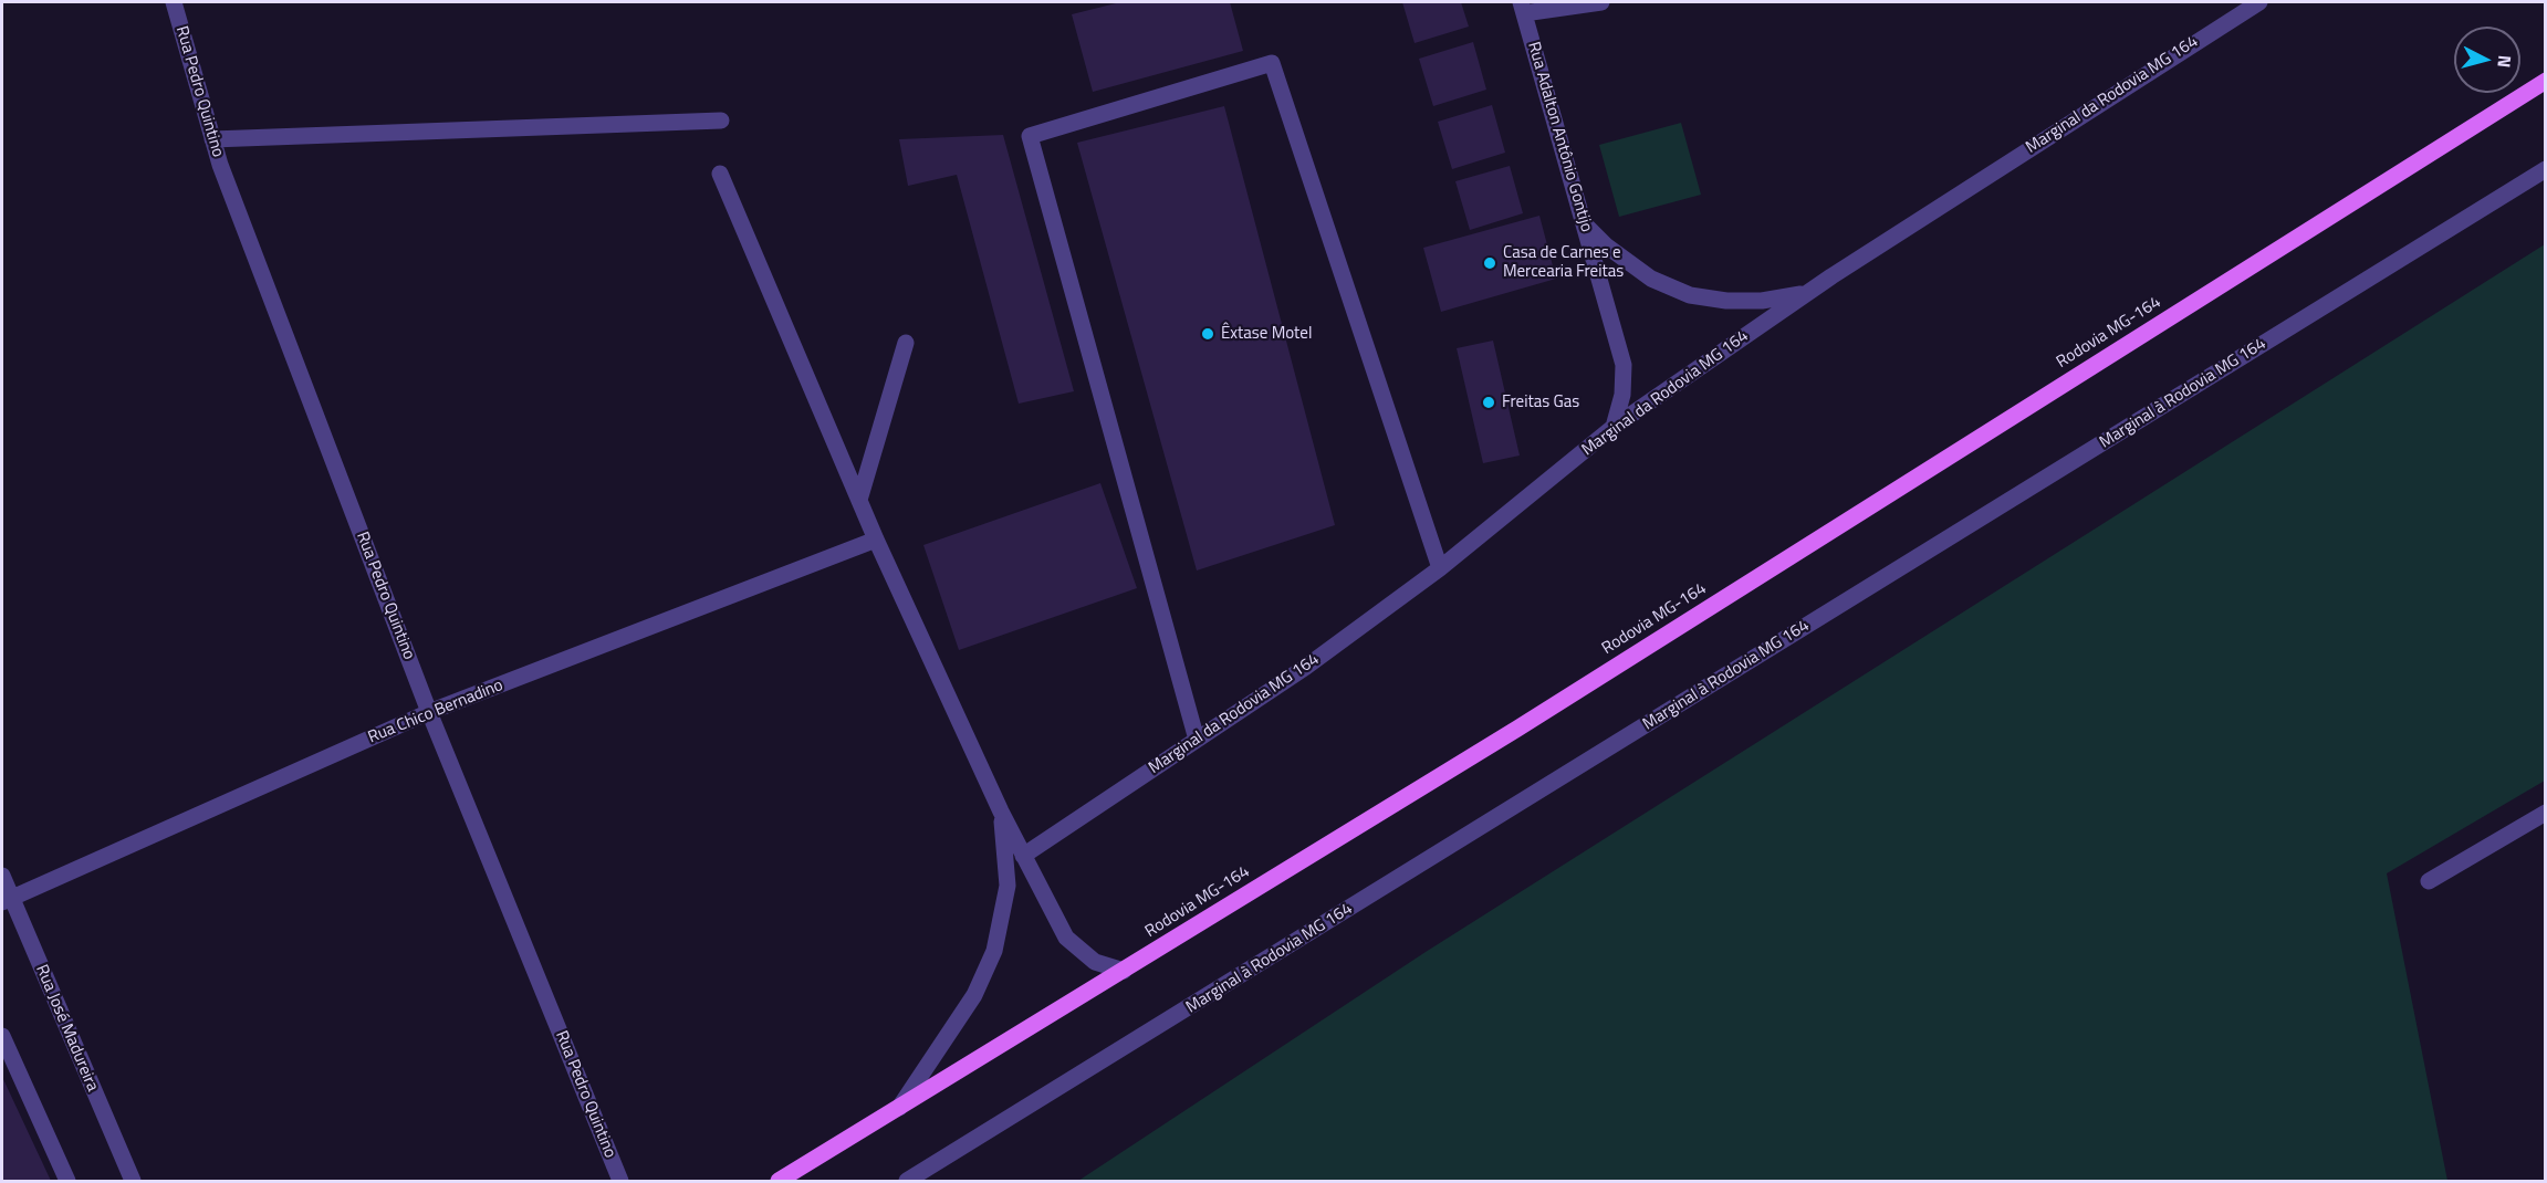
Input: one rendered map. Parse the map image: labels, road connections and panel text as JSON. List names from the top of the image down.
{
  "streets": {
    "main road": ["Rodovia MG-164"],
    "street": [
      "Rua Pedro Quintino",
      "Marginal da Rodovia MG 164",
      "Rua Adalton Antônio Gontijo",
      "Marginal à Rodovia MG 164",
      "Rua Chico Bernadino",
      "Rua José Madureira"
    ]
  },
  "crossings": [
    ["Rua Pedro Quintino", "Rua Chico Bernadino"],
    ["Marginal da Rodovia MG 164", "Rua Adalton Antônio Gontijo"],
    ["Rua Chico Bernadino", "Rua José Madureira"]
  ],
  "places": ["Casa de Carnes e Mercearia Freitas", "Êxtase Motel", "Freitas Gas"],
  "north": "right"
}
